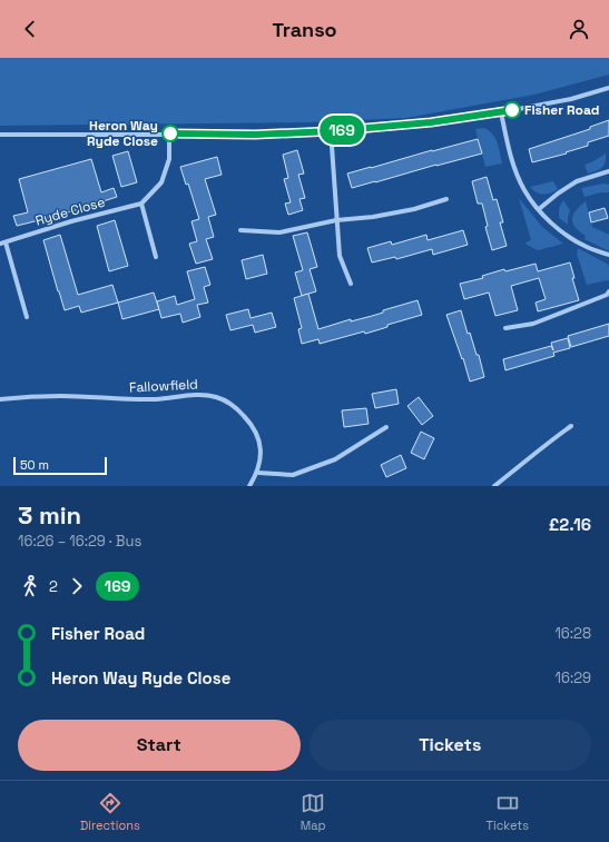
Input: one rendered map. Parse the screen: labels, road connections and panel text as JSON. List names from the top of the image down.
{
  "streets": {
    "street": ["Ryde Close", "Fallowfield"]
  },
  "places": ["Fisher Road", "Heron Way Ryde Close"],
  "lines": ["bus line 169"],
  "scale_bar": "50 m",
  "page": {
    "header": "Transo",
    "on_map": "169",
    "scale": "50 m",
    "heading": ["3 min", "16:26 – 16:29 · Bus", "£2.16"],
    "legs": ["2", "169"],
    "list": [
      {
        "name": "Fisher Road",
        "value": "16:28"
      },
      {
        "name": "Heron Way Ryde Close",
        "value": "16:29"
      }
    ],
    "buttons": ["Start", "Tickets"],
    "tabs": ["Directions", "Map", "Tickets"]
  }
}
